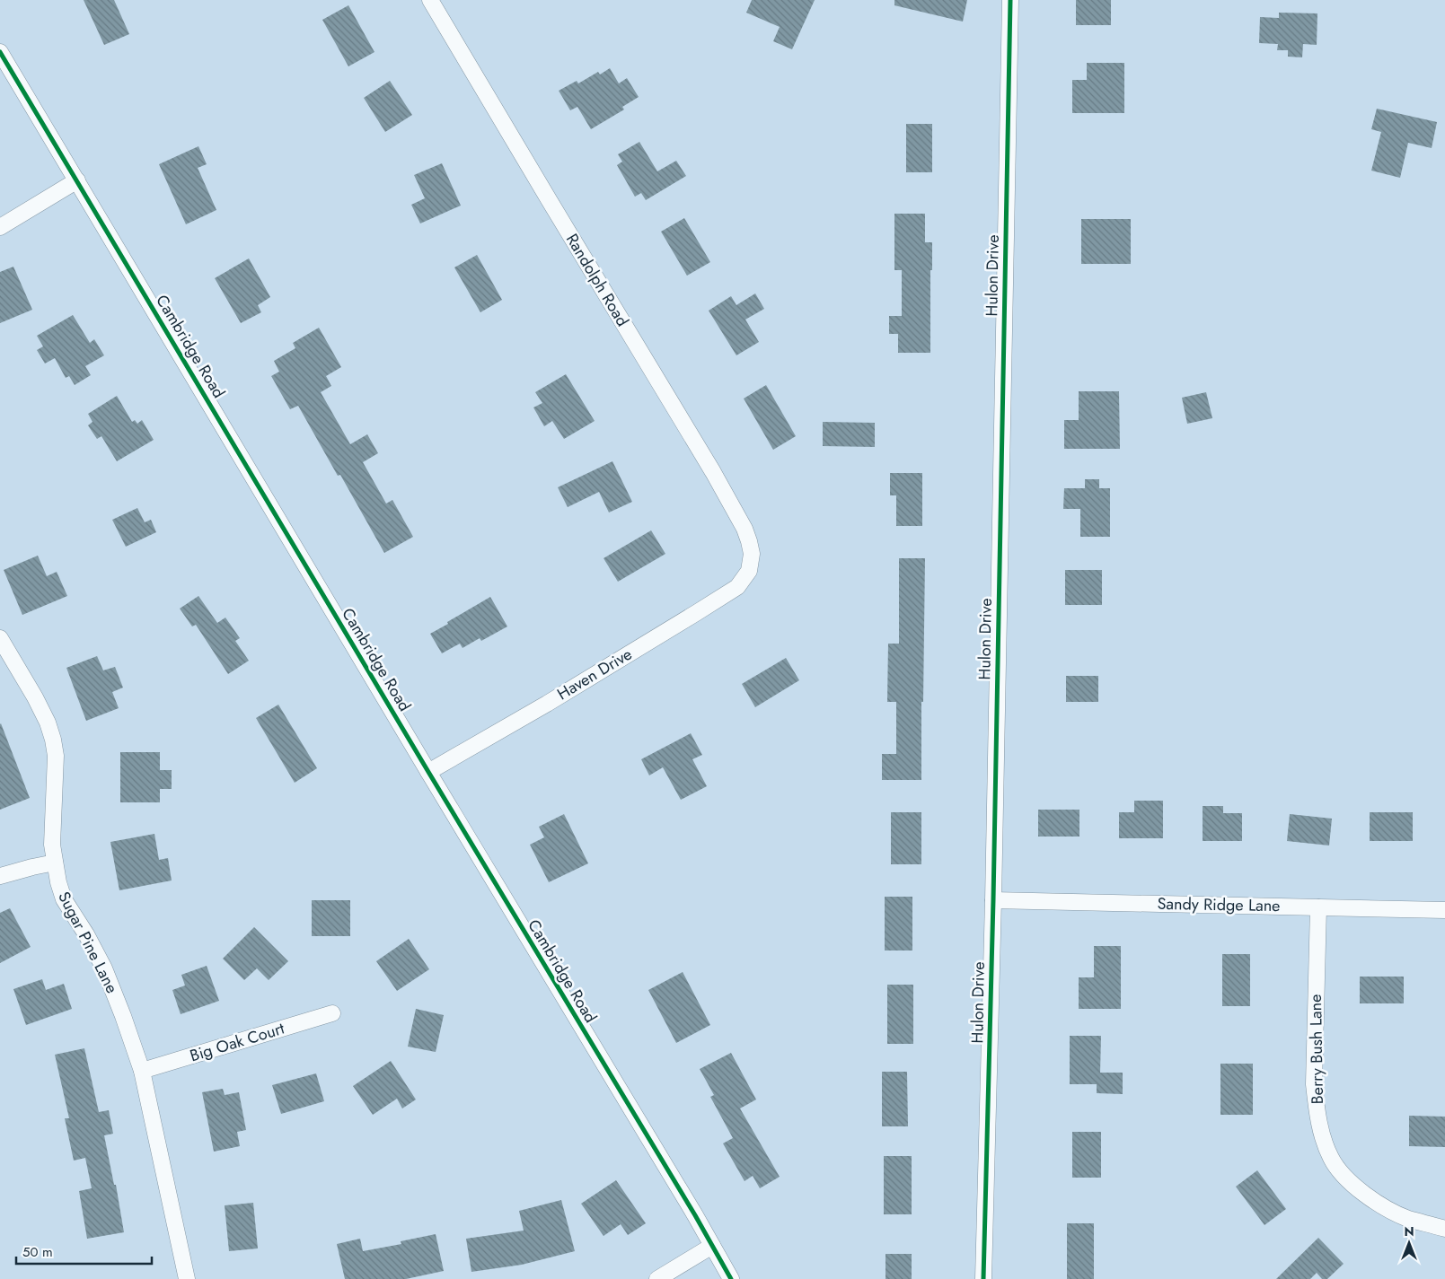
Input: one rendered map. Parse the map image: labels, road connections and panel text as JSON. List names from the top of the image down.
{
  "streets": {
    "street": [
      "Hulon Drive",
      "Randolph Road",
      "Cambridge Road",
      "Haven Drive",
      "Sandy Ridge Lane",
      "Sugar Pine Lane",
      "Big Oak Court",
      "Berry Bush Lane"
    ]
  },
  "crossings": [
    ["Hulon Drive", "Sandy Ridge Lane"],
    ["Randolph Road", "Haven Drive"],
    ["Cambridge Road", "Haven Drive"],
    ["Sandy Ridge Lane", "Berry Bush Lane"],
    ["Sugar Pine Lane", "Big Oak Court"]
  ],
  "scale_bar": "50 m",
  "north": "top"
}
